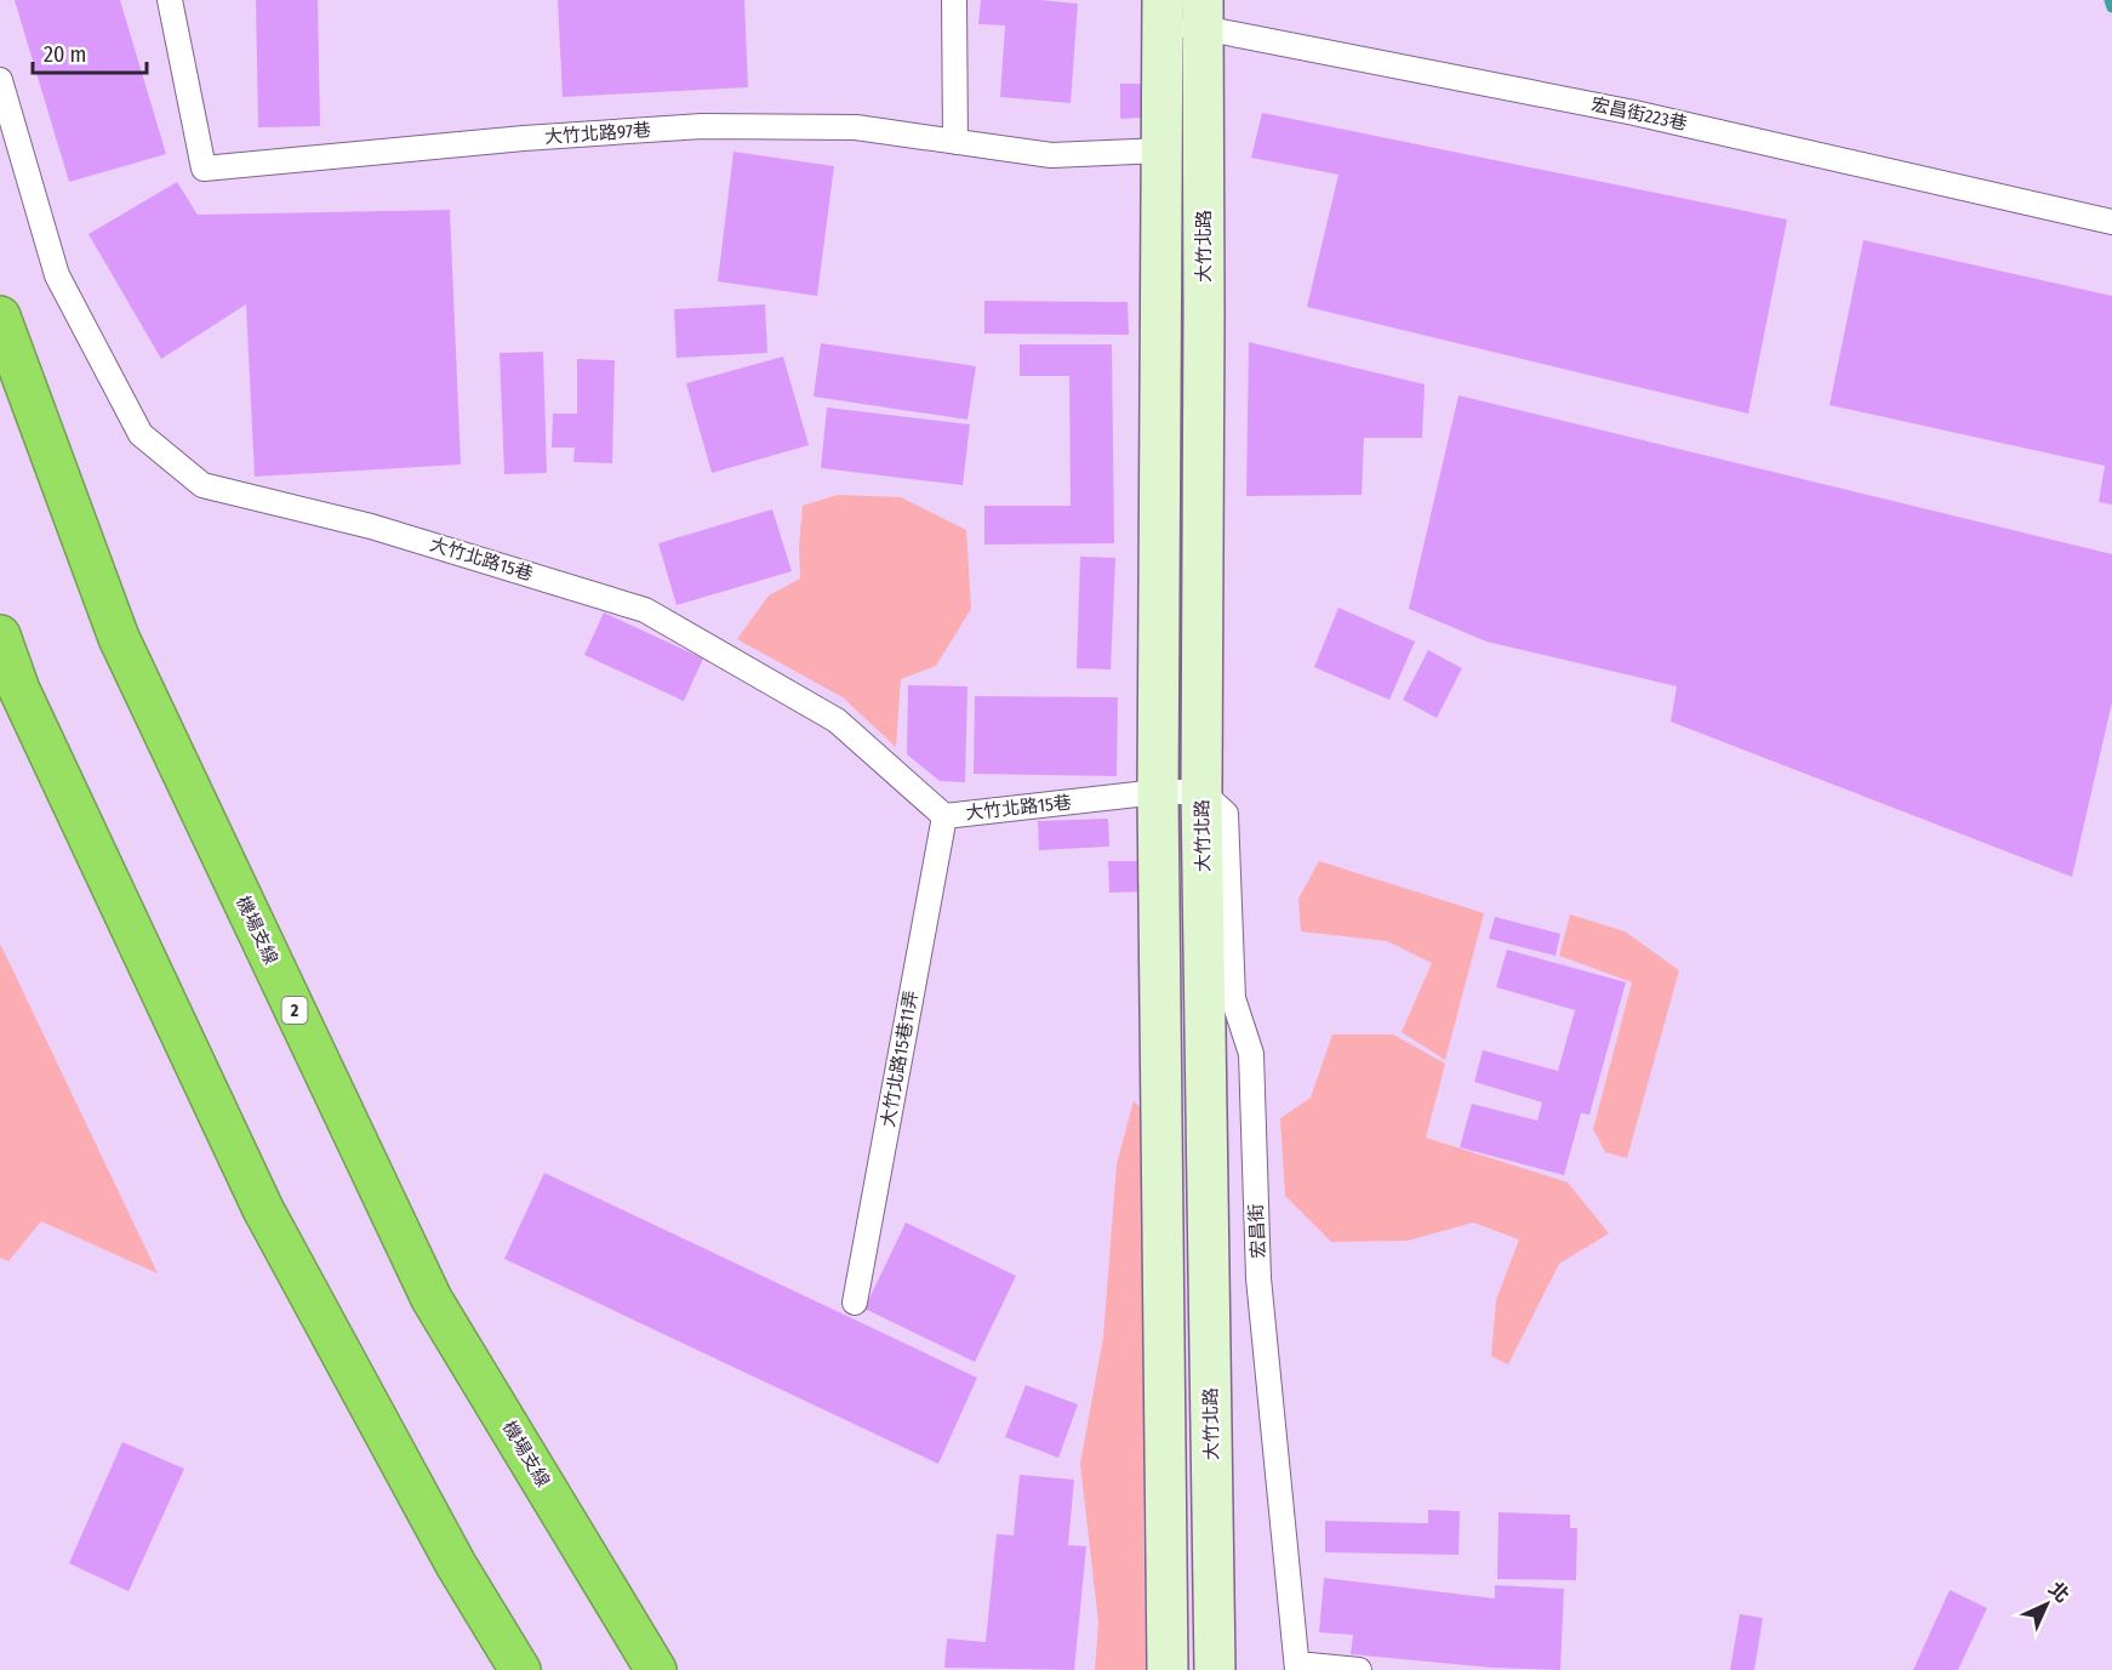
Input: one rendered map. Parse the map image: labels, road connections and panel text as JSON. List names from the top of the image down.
{
  "streets": {
    "highway": ["機場支線", "2"],
    "street": ["大竹北路"],
    "lane": [
      "宏昌街223巷",
      "大竹北路97巷",
      "大竹北路15巷",
      "大竹北路15巷11弄",
      "宏昌街"
    ]
  },
  "crossings": [
    ["宏昌街223巷", "大竹北路"],
    ["大竹北路", "宏昌街"],
    ["大竹北路15巷", "大竹北路15巷11弄"]
  ],
  "scale_bar": "20 m",
  "north": "top right"
}
